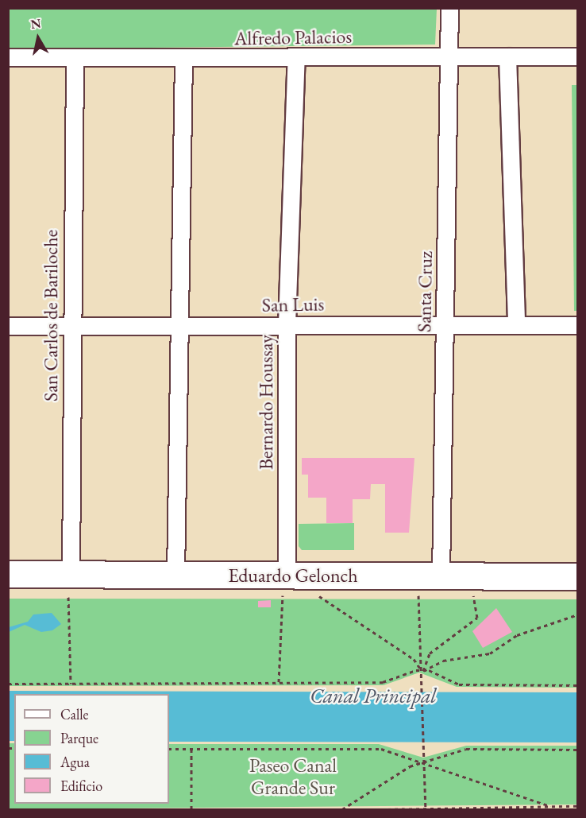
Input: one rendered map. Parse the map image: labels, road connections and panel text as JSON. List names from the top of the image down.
{
  "streets": {
    "main road": ["Eduardo Gelonch"],
    "street": [
      "Alfredo Palacios",
      "Santa Cruz",
      "San Luis",
      "San Carlos de Bariloche",
      "Bernardo Houssay"
    ]
  },
  "crossings": [
    ["Alfredo Palacios", "Santa Cruz"],
    ["Alfredo Palacios", "San Carlos de Bariloche"],
    ["Alfredo Palacios", "Bernardo Houssay"],
    ["Santa Cruz", "San Luis"],
    ["Santa Cruz", "Eduardo Gelonch"],
    ["San Luis", "San Carlos de Bariloche"],
    ["San Luis", "Bernardo Houssay"],
    ["San Carlos de Bariloche", "Eduardo Gelonch"],
    ["Bernardo Houssay", "Eduardo Gelonch"]
  ],
  "water": ["Canal Principal"],
  "parks": ["Paseo Canal Grande Sur"],
  "legend": [
    "Calle",
    "Parque",
    "Agua",
    "Edificio"
  ],
  "north": "top"
}
